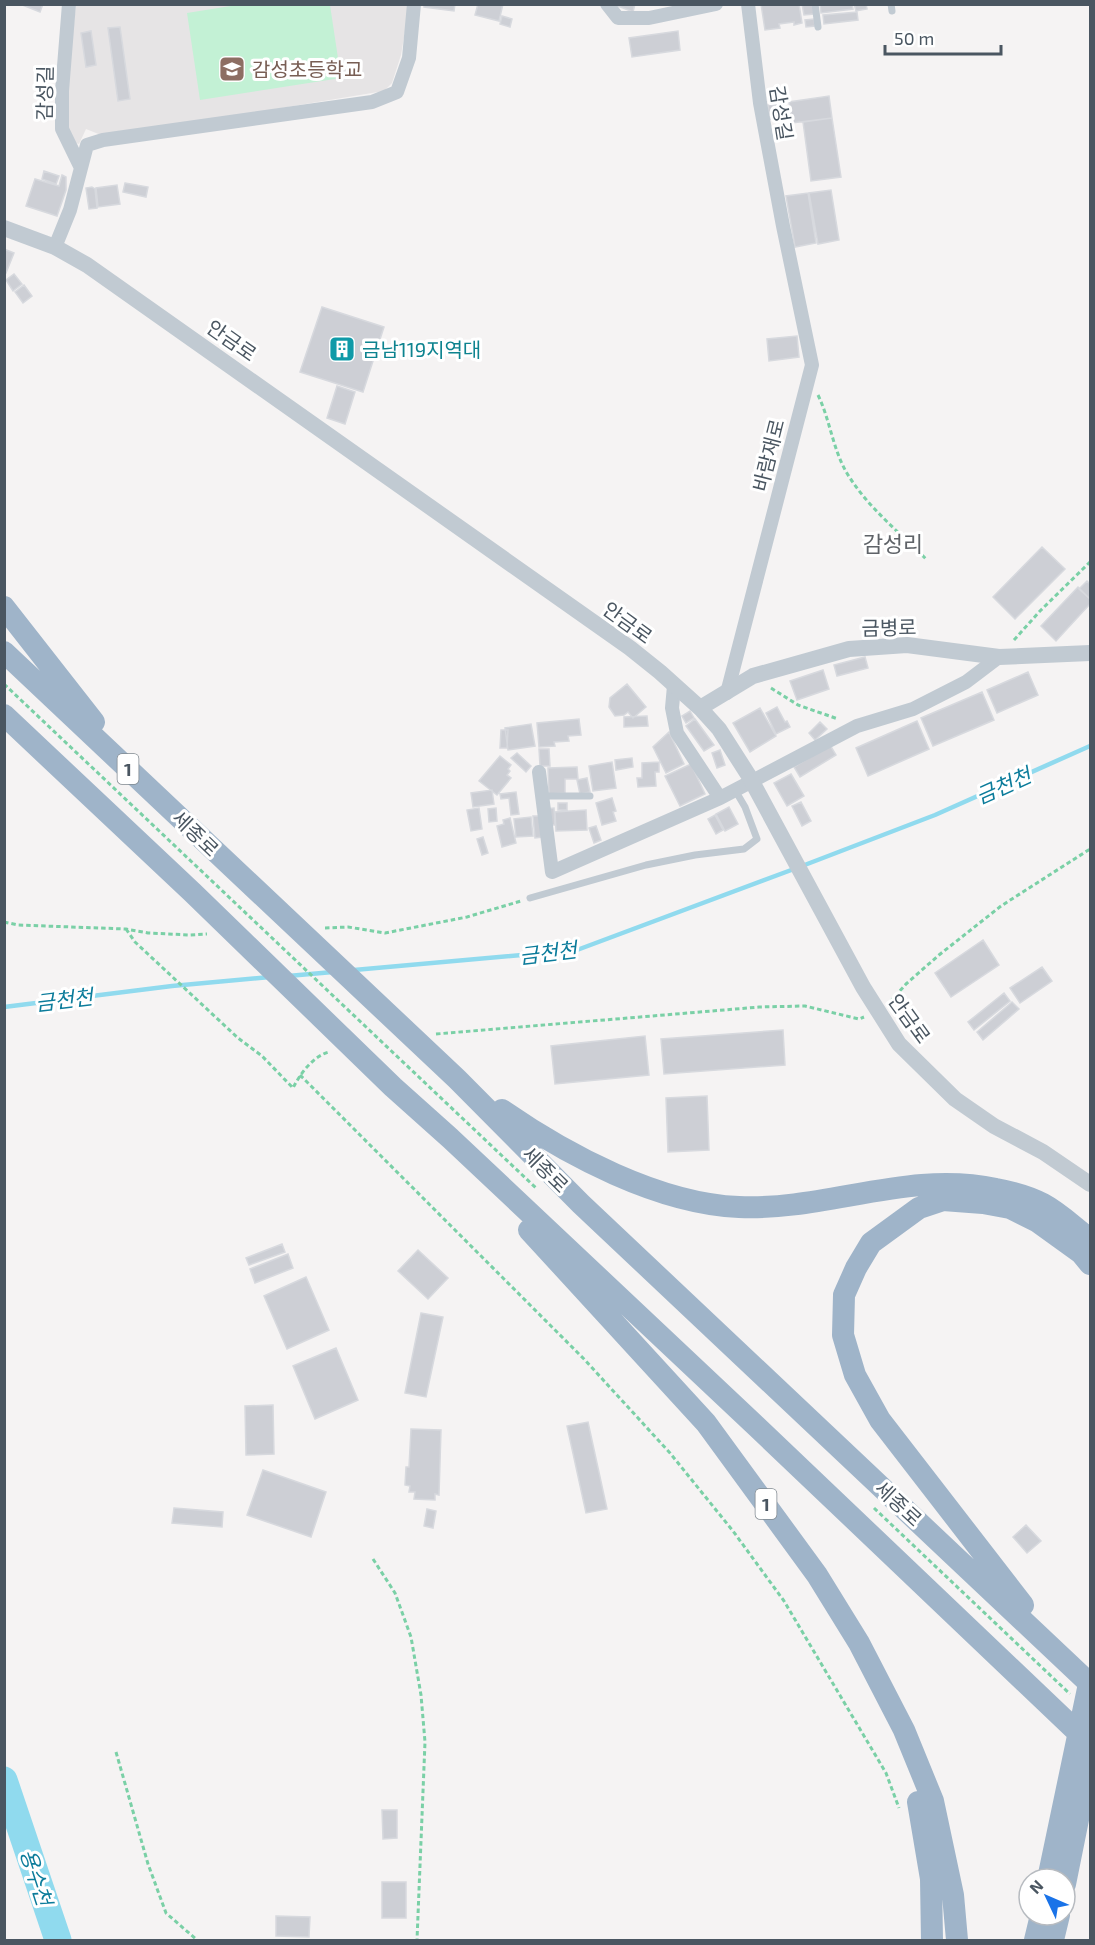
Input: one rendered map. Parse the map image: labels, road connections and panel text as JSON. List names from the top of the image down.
{
  "streets": {
    "highway": ["1", "세종로"],
    "street": [
      "감성길",
      "안금로",
      "바람재로",
      "금병로"
    ]
  },
  "crossings": [
    ["감성길", "바람재로"],
    ["안금로", "금병로"],
    ["바람재로", "금병로"],
    ["1", "세종로"]
  ],
  "districts": ["감성리"],
  "water": ["금천천", "용수천"],
  "places": {
    "school or university": ["감성초등학교"],
    "building": ["금남119지역대"]
  },
  "scale_bar": "50 m",
  "north": "top left"
}
